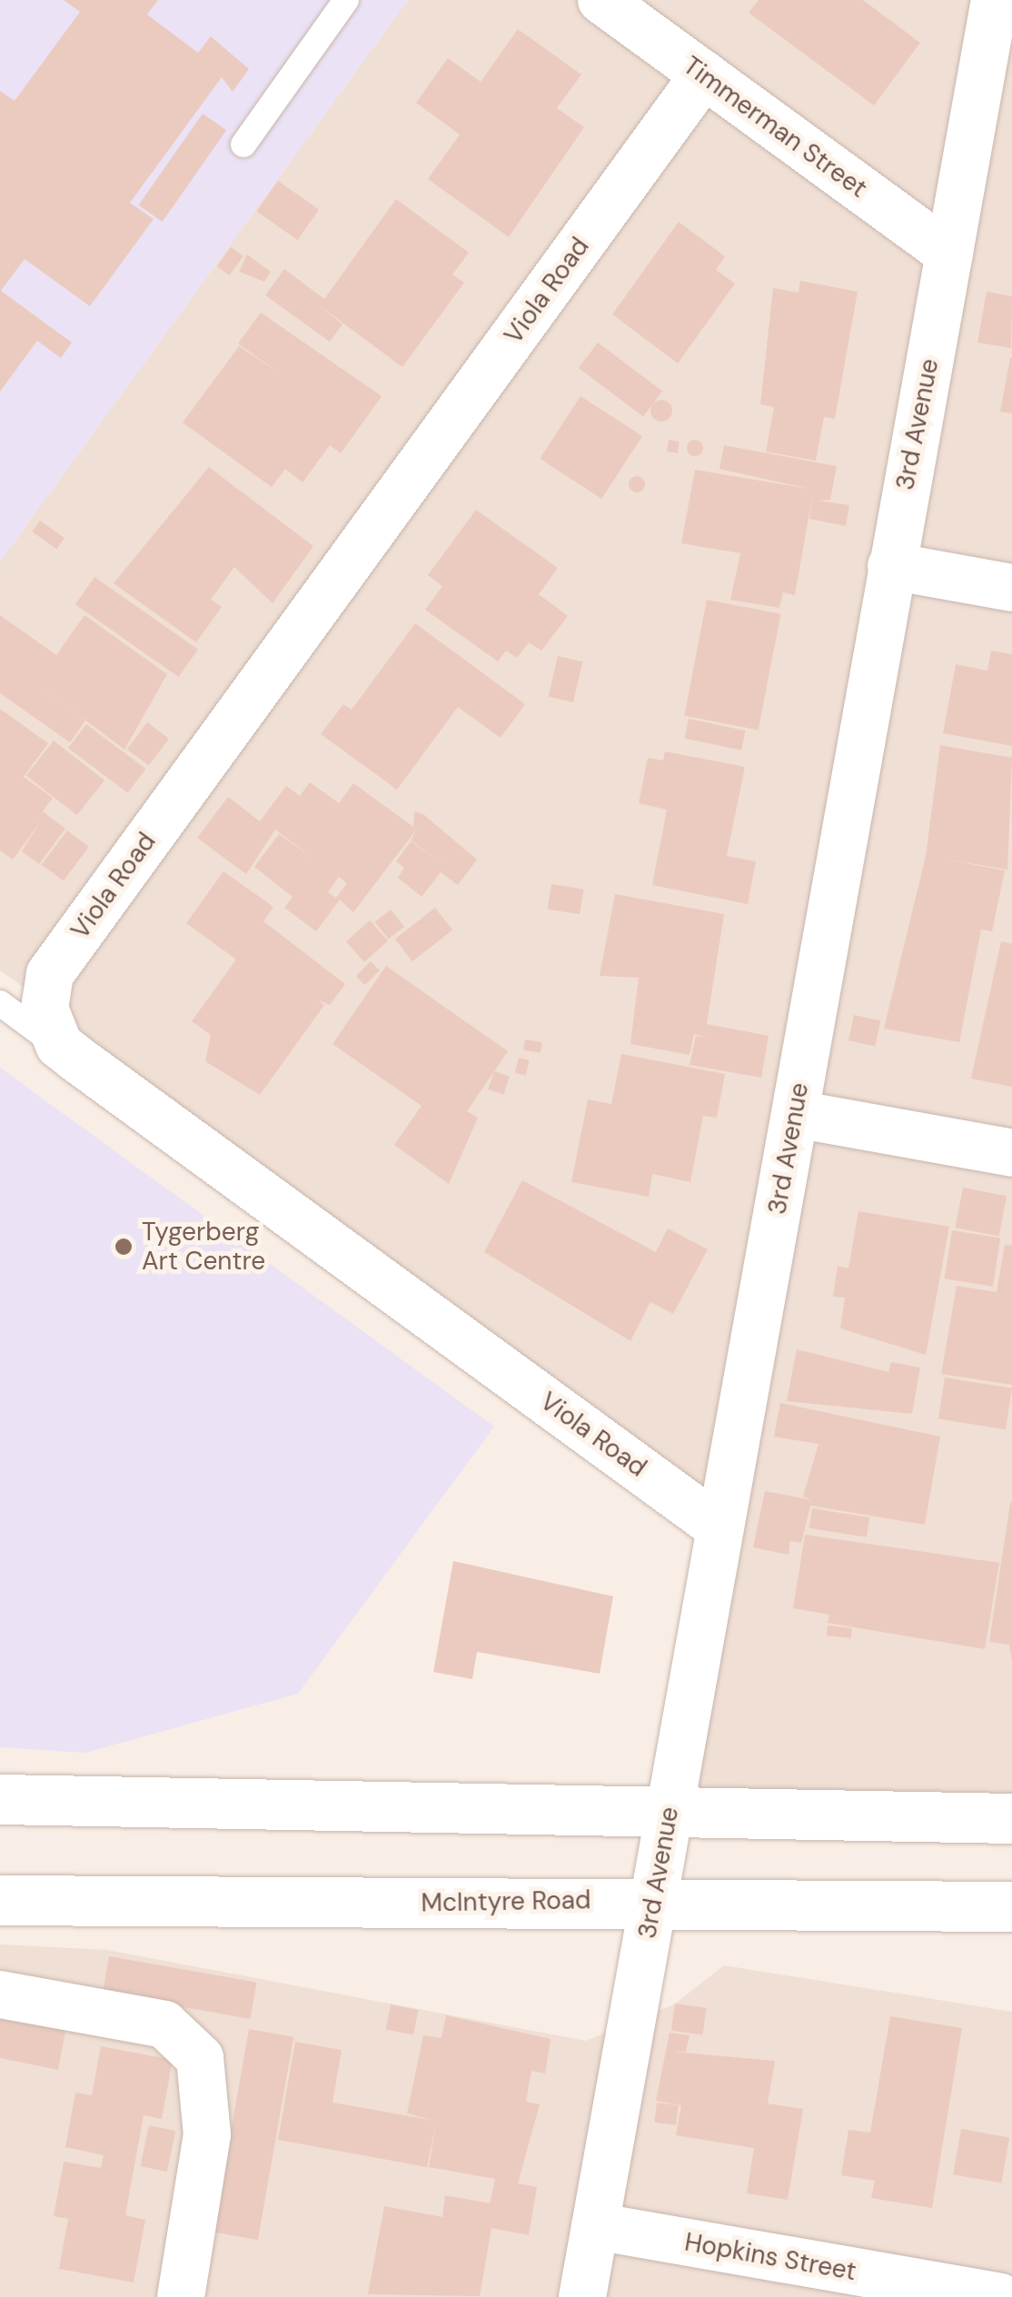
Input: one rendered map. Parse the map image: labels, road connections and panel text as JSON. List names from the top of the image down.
{
  "streets": {
    "main road": ["McIntyre Road"],
    "street": [
      "Timmerman Street",
      "Viola Road",
      "3rd Avenue",
      "Hopkins Street"
    ]
  },
  "crossings": [
    ["Timmerman Street", "Viola Road"],
    ["Timmerman Street", "3rd Avenue"],
    ["Viola Road", "3rd Avenue"],
    ["3rd Avenue", "McIntyre Road"],
    ["3rd Avenue", "Hopkins Street"]
  ],
  "places": ["Tygerberg Art Centre"]
}
